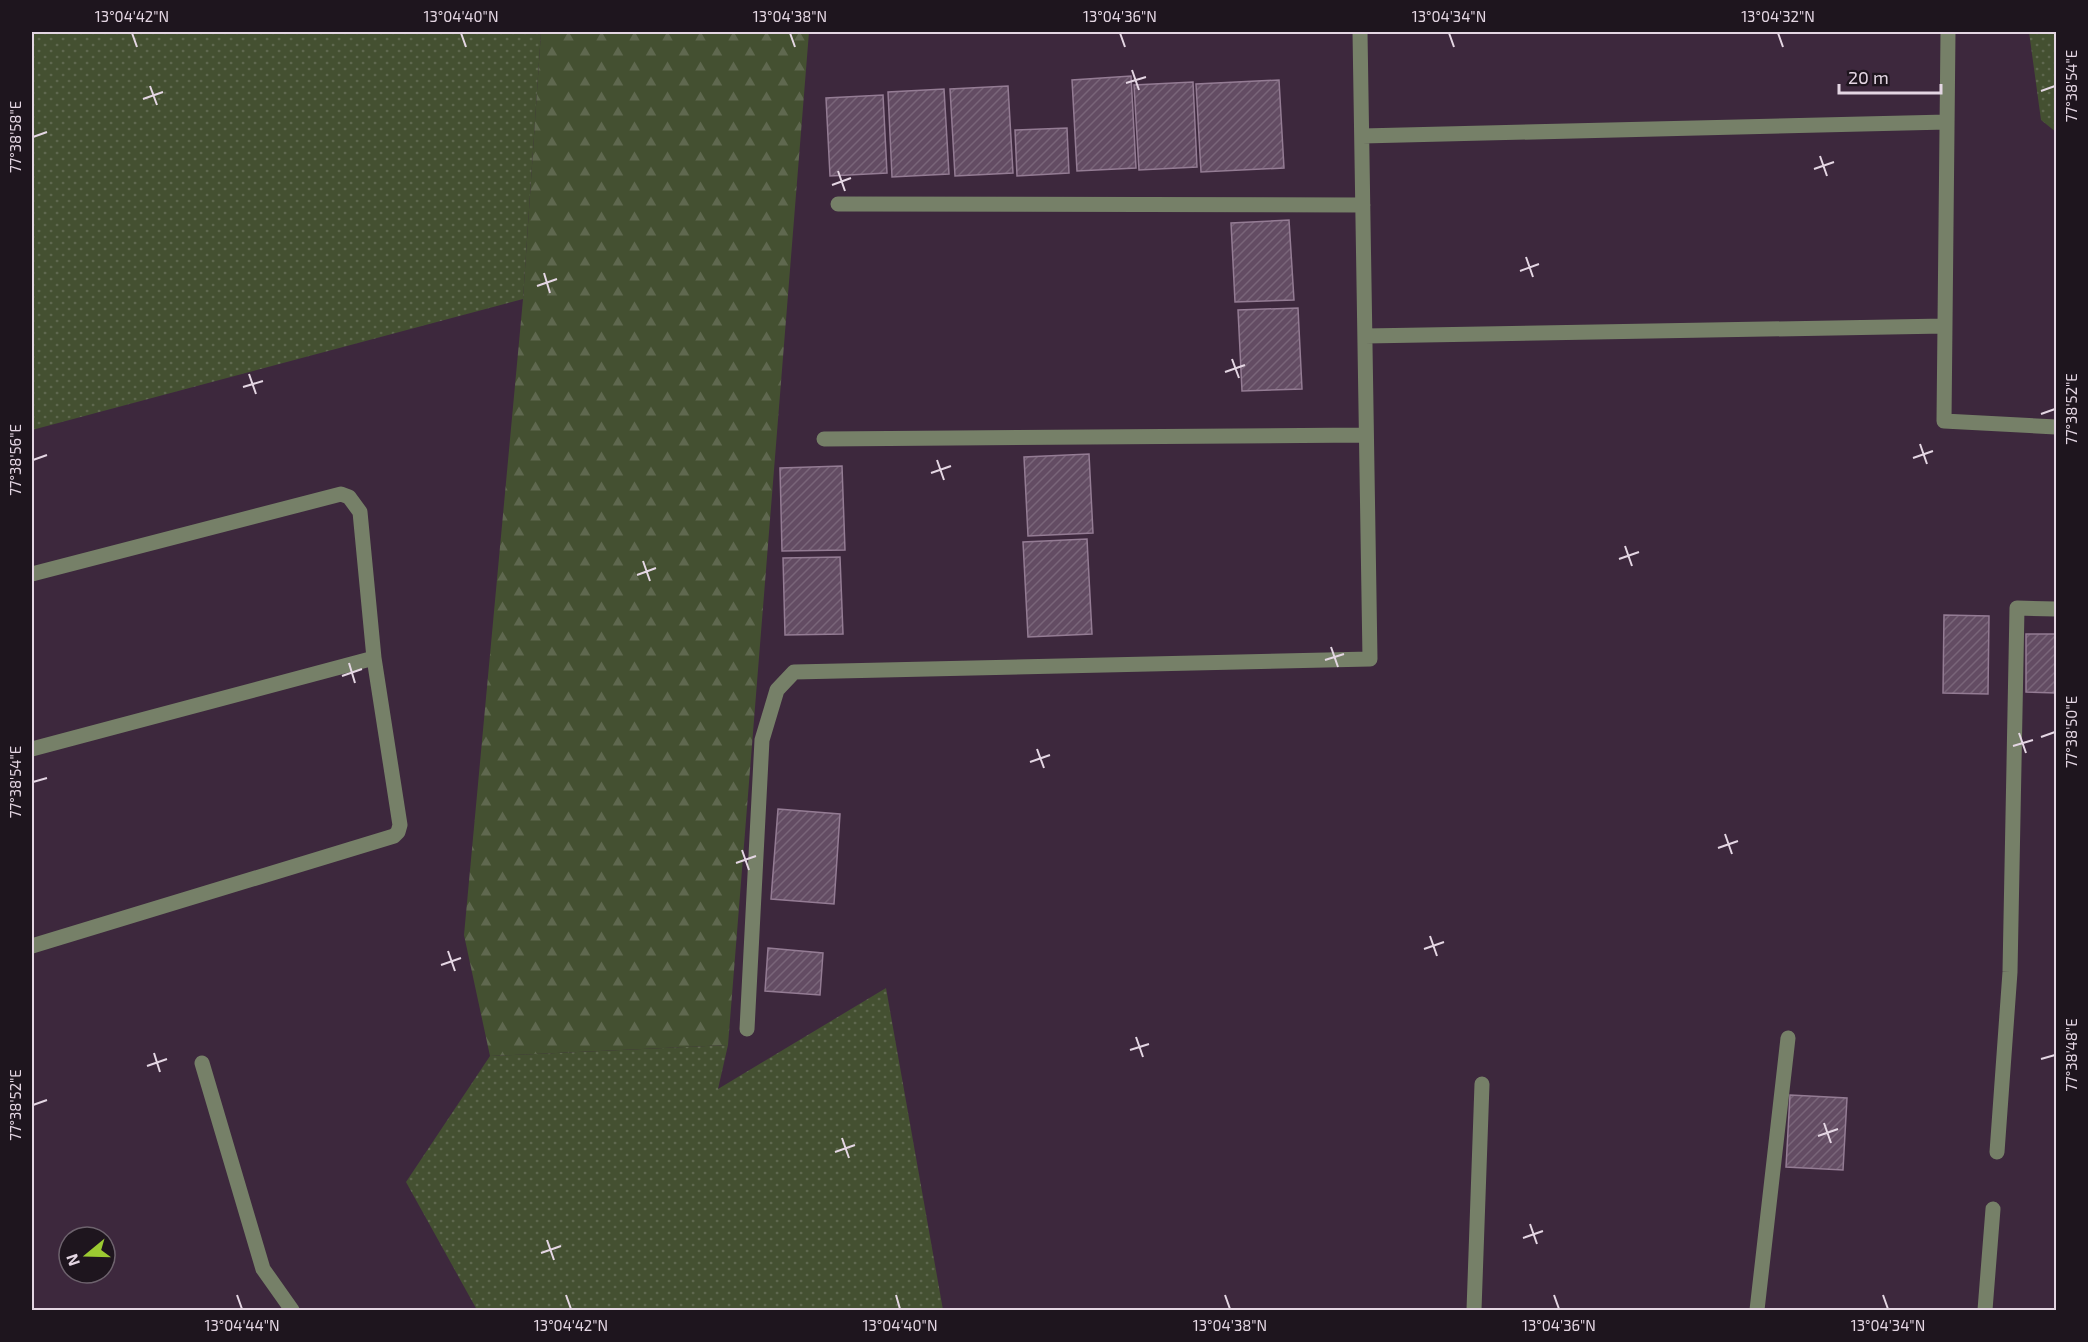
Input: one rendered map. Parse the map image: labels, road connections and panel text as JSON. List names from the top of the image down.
{
  "scale_bar": "20 m",
  "north": "left",
  "coordinates": [
    "13°04'42\"N",
    "13°04'40\"N",
    "13°04'38\"N",
    "13°04'36\"N",
    "13°04'34\"N",
    "13°04'32\"N",
    "77°38'54\"E",
    "77°38'58\"E",
    "77°38'52\"E",
    "77°38'56\"E",
    "77°38'50\"E",
    "77°38'48\"E",
    "13°04'44\"N"
  ]
}
